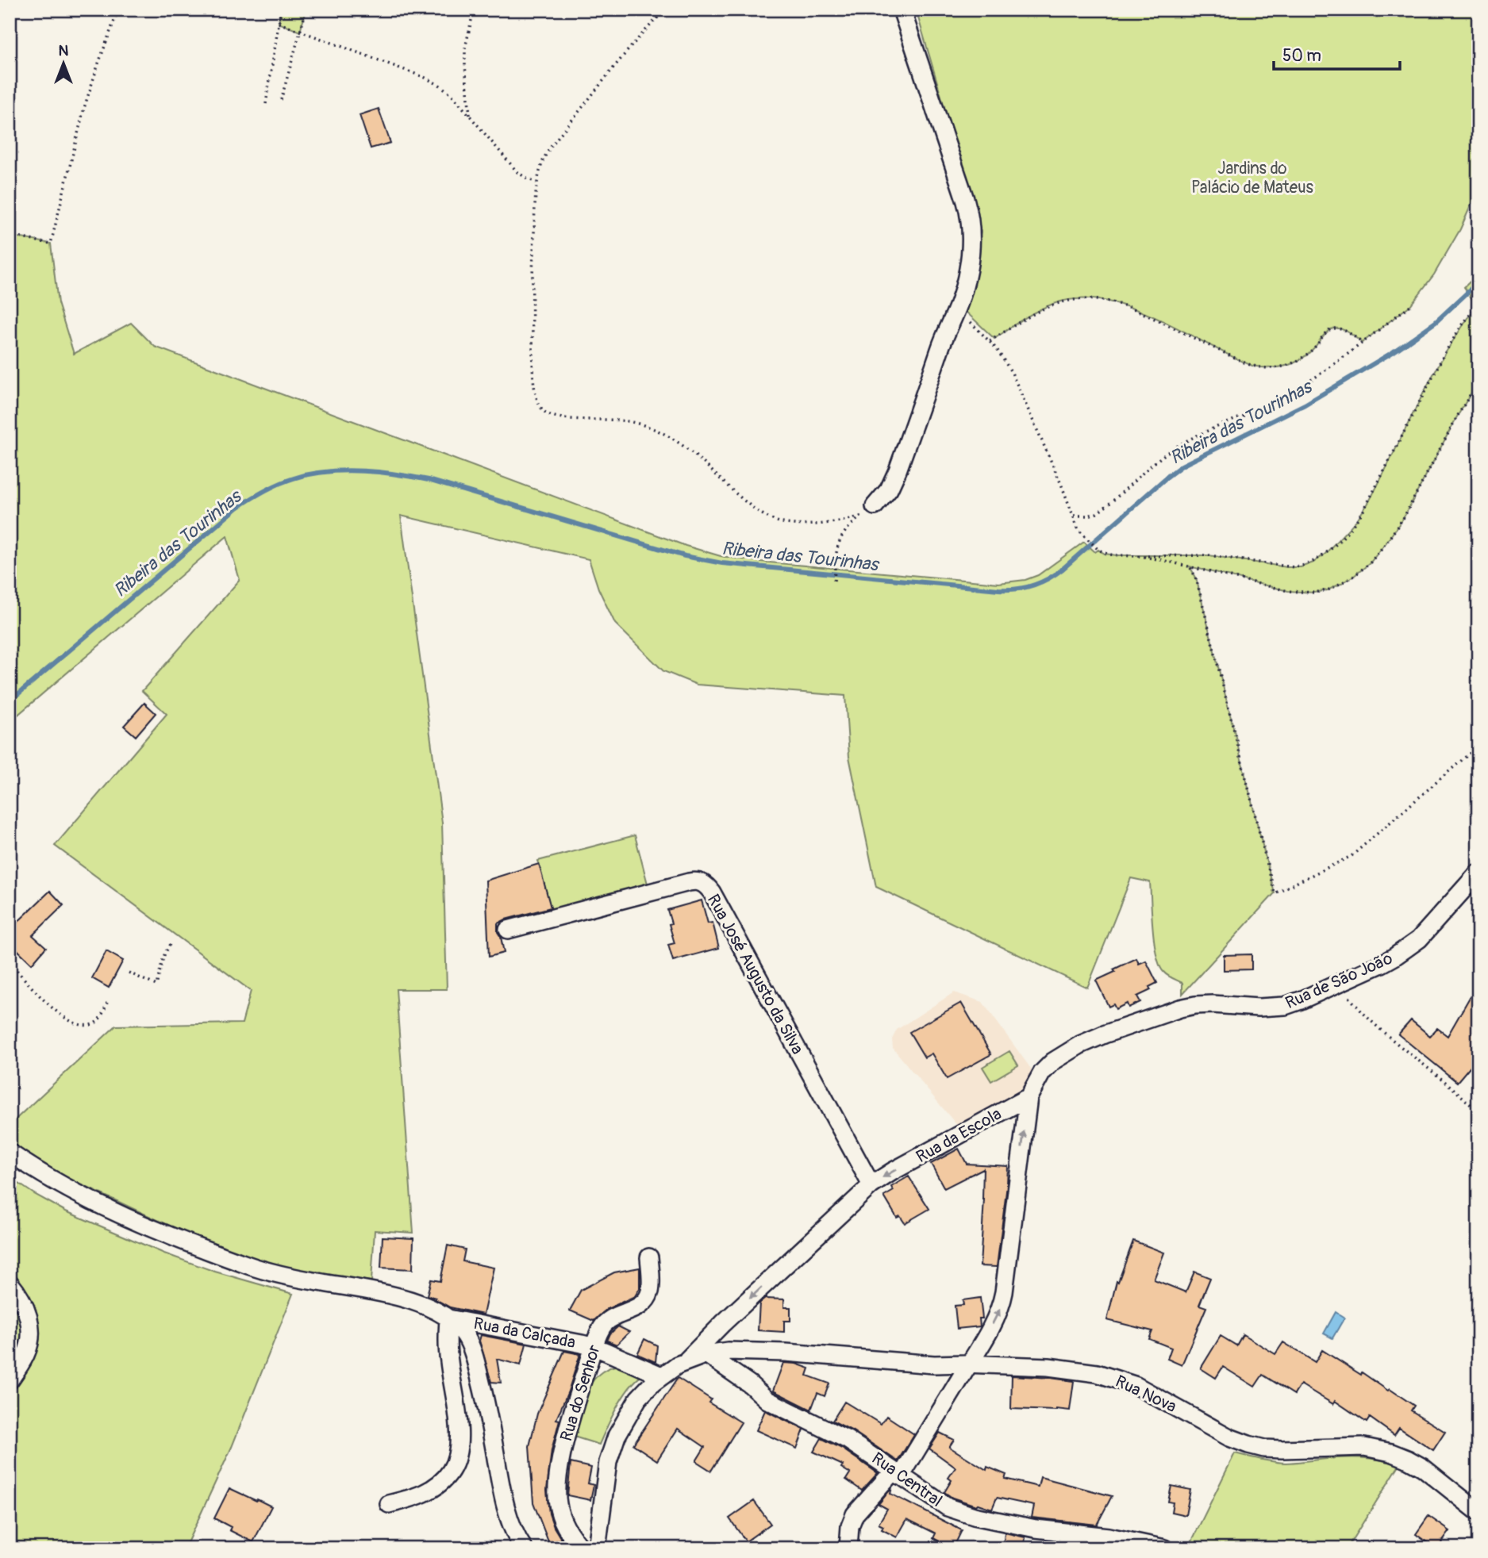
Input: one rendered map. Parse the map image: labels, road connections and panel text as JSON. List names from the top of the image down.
{
  "streets": {
    "street": [
      "Rua José Augusto da Silva",
      "Rua de São João",
      "Rua da Escola",
      "Rua da Calçada",
      "Rua do Senhor",
      "Rua Nova",
      "Rua Central"
    ]
  },
  "crossings": [
    ["Rua José Augusto da Silva", "Rua da Escola"],
    ["Rua de São João", "Rua da Escola"],
    ["Rua da Escola", "Rua Nova"],
    ["Rua da Escola", "Rua Central"],
    ["Rua da Calçada", "Rua do Senhor"],
    ["Rua Nova", "Rua Central"]
  ],
  "water": ["Ribeira das Tourinhas"],
  "parks": ["Jardins do Palácio de Mateus"],
  "scale_bar": "50 m",
  "north": "top"
}
